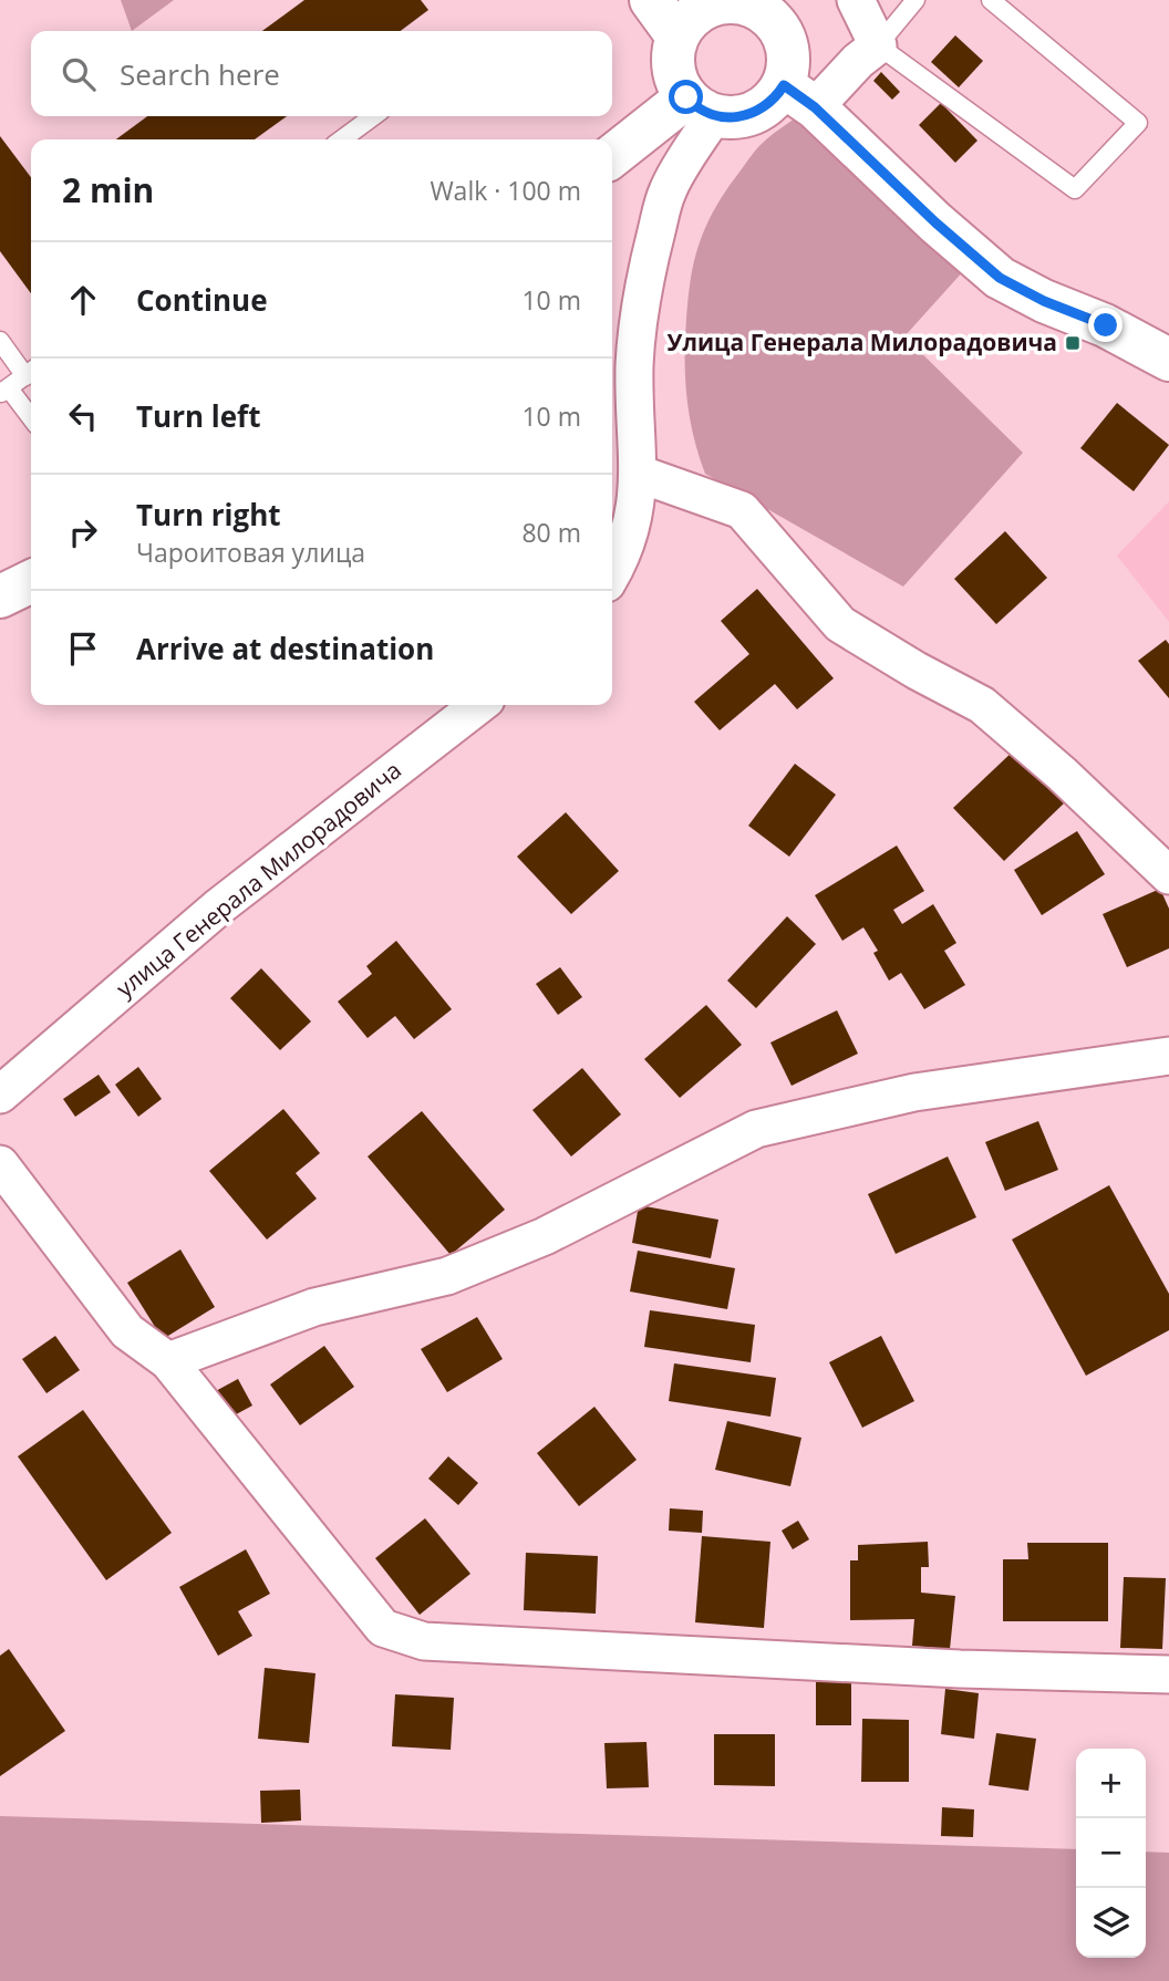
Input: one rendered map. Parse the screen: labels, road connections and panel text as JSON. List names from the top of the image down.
{
  "streets": {
    "street": ["улица Генерала Милорадовича"]
  },
  "places": {
    "transit": ["Улица Генерала Милорадовича"]
  },
  "page": {
    "search": "Search here",
    "heading": ["2 min", "Walk · 100 m"],
    "list": [
      ["Continue", "10 m"],
      ["Turn left", "10 m"],
      ["Turn right", "Чароитовая улица", "80 m"],
      "Arrive at destination"
    ],
    "map_buttons": ["+", "−"]
  }
}
